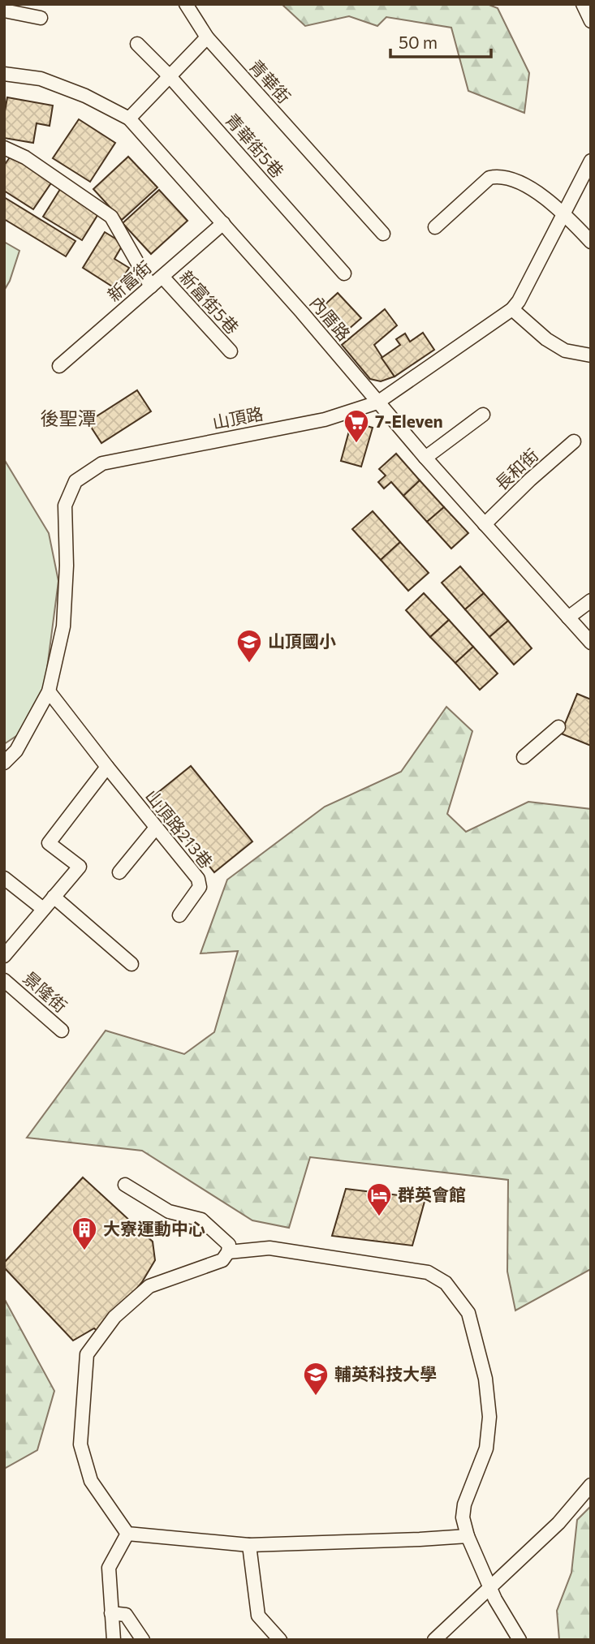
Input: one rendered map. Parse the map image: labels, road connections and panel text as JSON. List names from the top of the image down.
{
  "streets": {
    "street": [
      "青華街",
      "青華街5巷",
      "新富街",
      "新富街5巷",
      "內厝路",
      "山頂路",
      "長和街",
      "山頂路213巷",
      "景隆街"
    ]
  },
  "crossings": [
    ["新富街", "新富街5巷"],
    ["新富街", "內厝路"],
    ["內厝路", "山頂路"],
    ["內厝路", "長和街"],
    ["山頂路", "山頂路213巷"]
  ],
  "districts": ["後聖潭"],
  "places": {
    "supermarket": ["7-Eleven"],
    "school or university": ["山頂國小", "輔英科技大學"],
    "hotel": ["群英會館"],
    "building": ["大寮運動中心"]
  },
  "scale_bar": "50 m"
}
